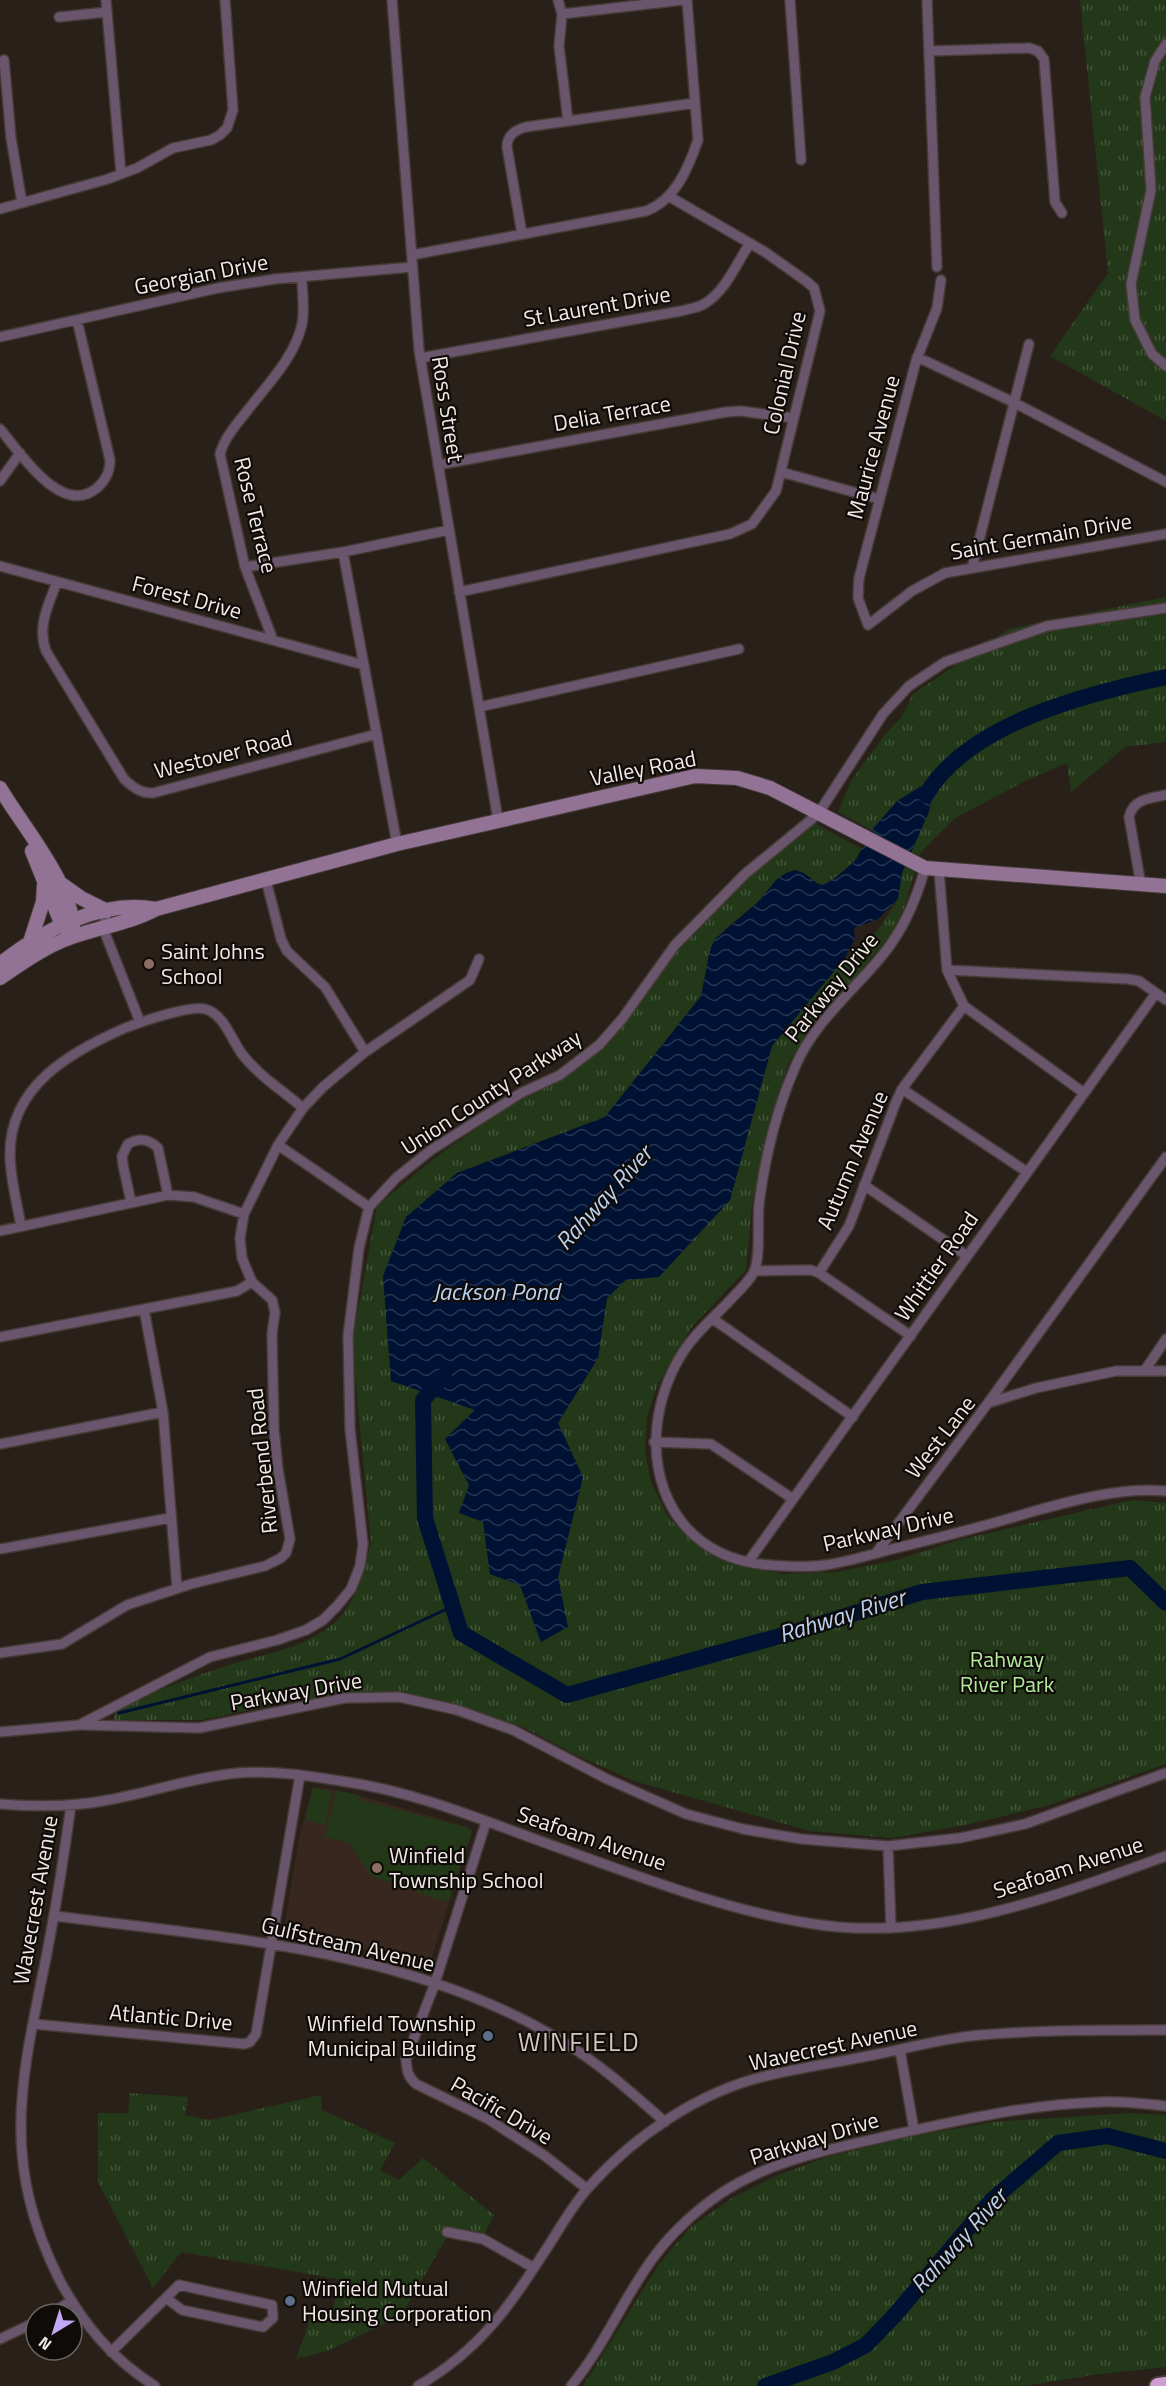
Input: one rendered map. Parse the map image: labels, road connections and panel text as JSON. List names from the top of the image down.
{
  "streets": {
    "street": [
      "Georgian Drive",
      "St Laurent Drive",
      "Colonial Drive",
      "Ross Street",
      "Delia Terrace",
      "Maurice Avenue",
      "Rose Terrace",
      "Saint Germain Drive",
      "Forest Drive",
      "Westover Road",
      "Valley Road",
      "Parkway Drive",
      "Union County Parkway",
      "Autumn Avenue",
      "Whittier Road",
      "West Lane",
      "Riverbend Road",
      "Seafoam Avenue",
      "Wavecrest Avenue",
      "Gulfstream Avenue",
      "Atlantic Drive",
      "Pacific Drive"
    ]
  },
  "crossings": [
    ["Georgian Drive", "Ross Street"],
    ["Georgian Drive", "Rose Terrace"],
    ["St Laurent Drive", "Colonial Drive"],
    ["St Laurent Drive", "Ross Street"],
    ["Colonial Drive", "Ross Street"],
    ["Colonial Drive", "Delia Terrace"],
    ["Ross Street", "Delia Terrace"],
    ["Ross Street", "Valley Road"],
    ["Maurice Avenue", "Saint Germain Drive"],
    ["Rose Terrace", "Forest Drive"],
    ["Forest Drive", "Westover Road"],
    ["Valley Road", "Parkway Drive"],
    ["Valley Road", "Union County Parkway"],
    ["Parkway Drive", "Whittier Road"],
    ["Parkway Drive", "West Lane"],
    ["Seafoam Avenue", "Wavecrest Avenue"],
    ["Seafoam Avenue", "Atlantic Drive"],
    ["Seafoam Avenue", "Pacific Drive"],
    ["Wavecrest Avenue", "Gulfstream Avenue"],
    ["Wavecrest Avenue", "Atlantic Drive"],
    ["Wavecrest Avenue", "Pacific Drive"],
    ["Gulfstream Avenue", "Atlantic Drive"],
    ["Gulfstream Avenue", "Pacific Drive"]
  ],
  "districts": ["WINFIELD"],
  "water": ["Rahway River", "Jackson Pond"],
  "parks": ["Rahway River Park"],
  "places": [
    "Saint Johns School",
    "Winfield Township School",
    "Winfield Township Municipal Building",
    "Winfield Mutual Housing Corporation"
  ],
  "north": "bottom left"
}
